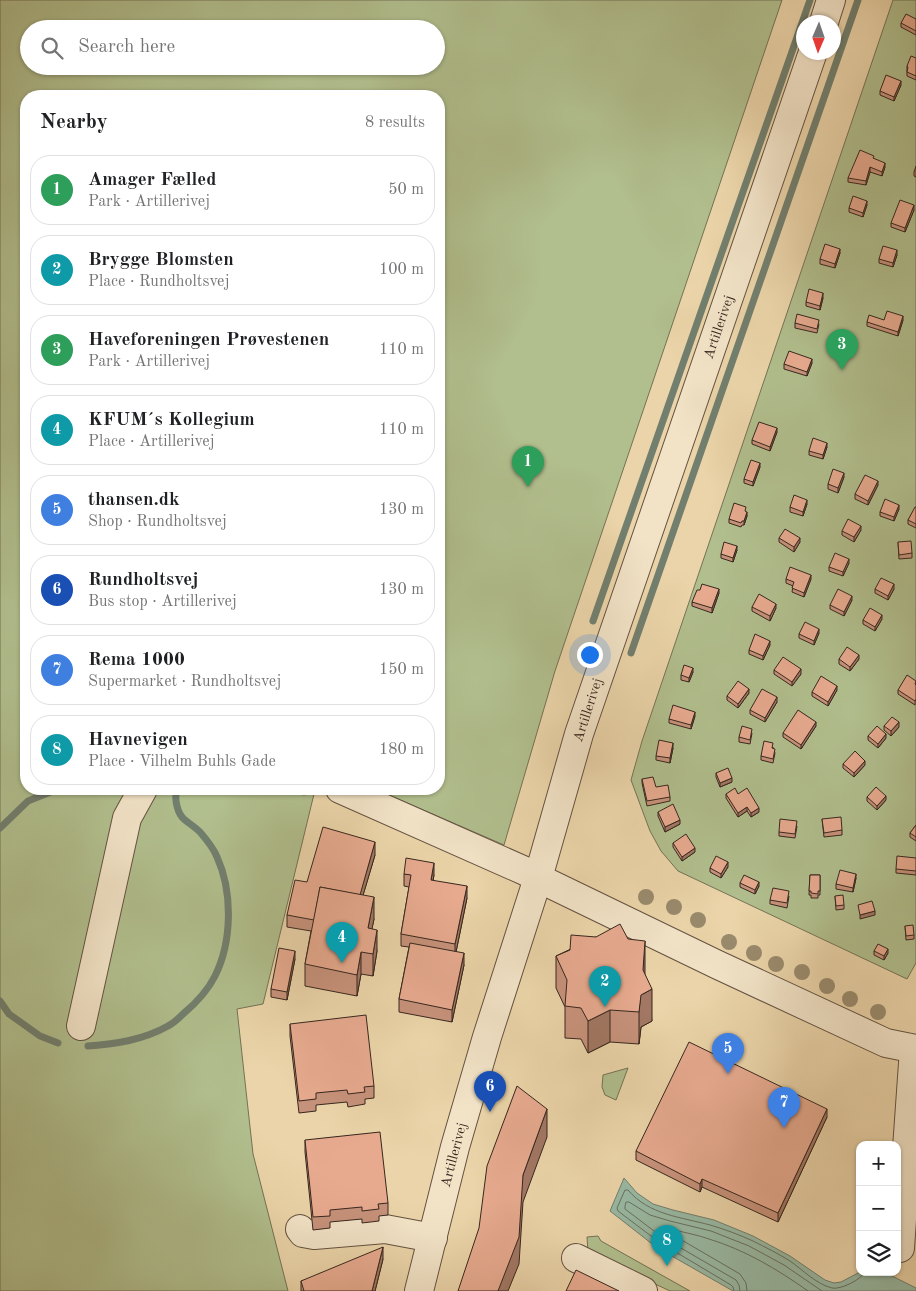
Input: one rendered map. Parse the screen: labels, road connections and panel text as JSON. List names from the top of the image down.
{
  "streets": {
    "street": ["Artillerivej"]
  },
  "north": "bottom",
  "page": {
    "search": "Search here",
    "heading": ["Nearby", "8 results"],
    "list": [
      {
        "mark": "1",
        "name": "Amager Fælled",
        "note": "Park · Artillerivej",
        "value": "50 m"
      },
      {
        "mark": "2",
        "name": "Brygge Blomsten",
        "note": "Place · Rundholtsvej",
        "value": "100 m"
      },
      {
        "mark": "3",
        "name": "Haveforeningen Prøvestenen",
        "note": "Park · Artillerivej",
        "value": "110 m"
      },
      {
        "mark": "4",
        "name": "KFUM´s Kollegium",
        "note": "Place · Artillerivej",
        "value": "110 m"
      },
      {
        "mark": "5",
        "name": "thansen.dk",
        "note": "Shop · Rundholtsvej",
        "value": "130 m"
      },
      {
        "mark": "6",
        "name": "Rundholtsvej",
        "note": "Bus stop · Artillerivej",
        "value": "130 m"
      },
      {
        "mark": "7",
        "name": "Rema 1000",
        "note": "Supermarket · Rundholtsvej",
        "value": "150 m"
      },
      {
        "mark": "8",
        "name": "Havnevigen",
        "note": "Place · Vilhelm Buhls Gade",
        "value": "180 m"
      }
    ],
    "pins": [
      "3",
      "1",
      "4",
      "2",
      "5",
      "6",
      "7",
      "8"
    ],
    "map_buttons": ["+", "−"]
  }
}
